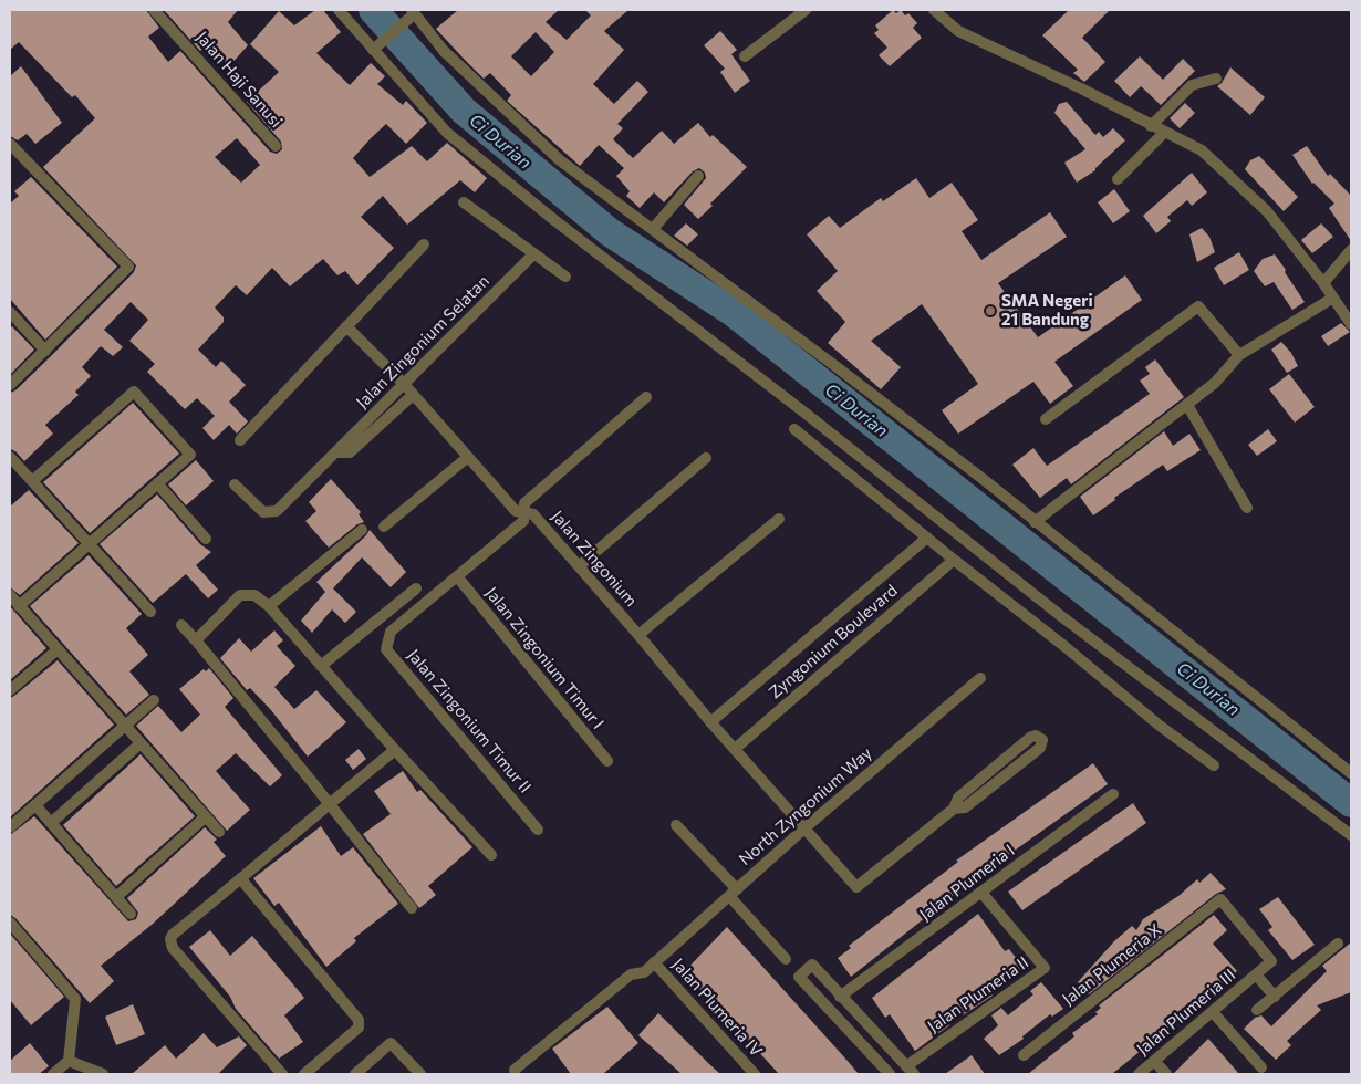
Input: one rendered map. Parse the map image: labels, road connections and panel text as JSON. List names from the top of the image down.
{
  "streets": {
    "street": [
      "Jalan Haji Sanusi",
      "Jalan Zingonium Selatan",
      "Jalan Zingonium",
      "Zyngonium Boulevard",
      "Jalan Zingonium Timur I",
      "Jalan Zingonium Timur II",
      "North Zyngonium Way",
      "Jalan Plumeria I",
      "Jalan Plumeria X",
      "Jalan Plumeria II",
      "Jalan Plumeria IV",
      "Jalan Plumeria III"
    ]
  },
  "crossings": [
    ["Jalan Zingonium Selatan", "Jalan Zingonium"],
    ["Jalan Zingonium", "Zyngonium Boulevard"],
    ["Jalan Zingonium", "North Zyngonium Way"],
    ["Jalan Zingonium Timur I", "Jalan Zingonium Timur II"],
    ["North Zyngonium Way", "Jalan Plumeria IV"],
    ["Jalan Plumeria I", "Jalan Plumeria II"],
    ["Jalan Plumeria X", "Jalan Plumeria III"]
  ],
  "water": ["Ci Durian"],
  "places": ["SMA Negeri 21 Bandung"]
}
